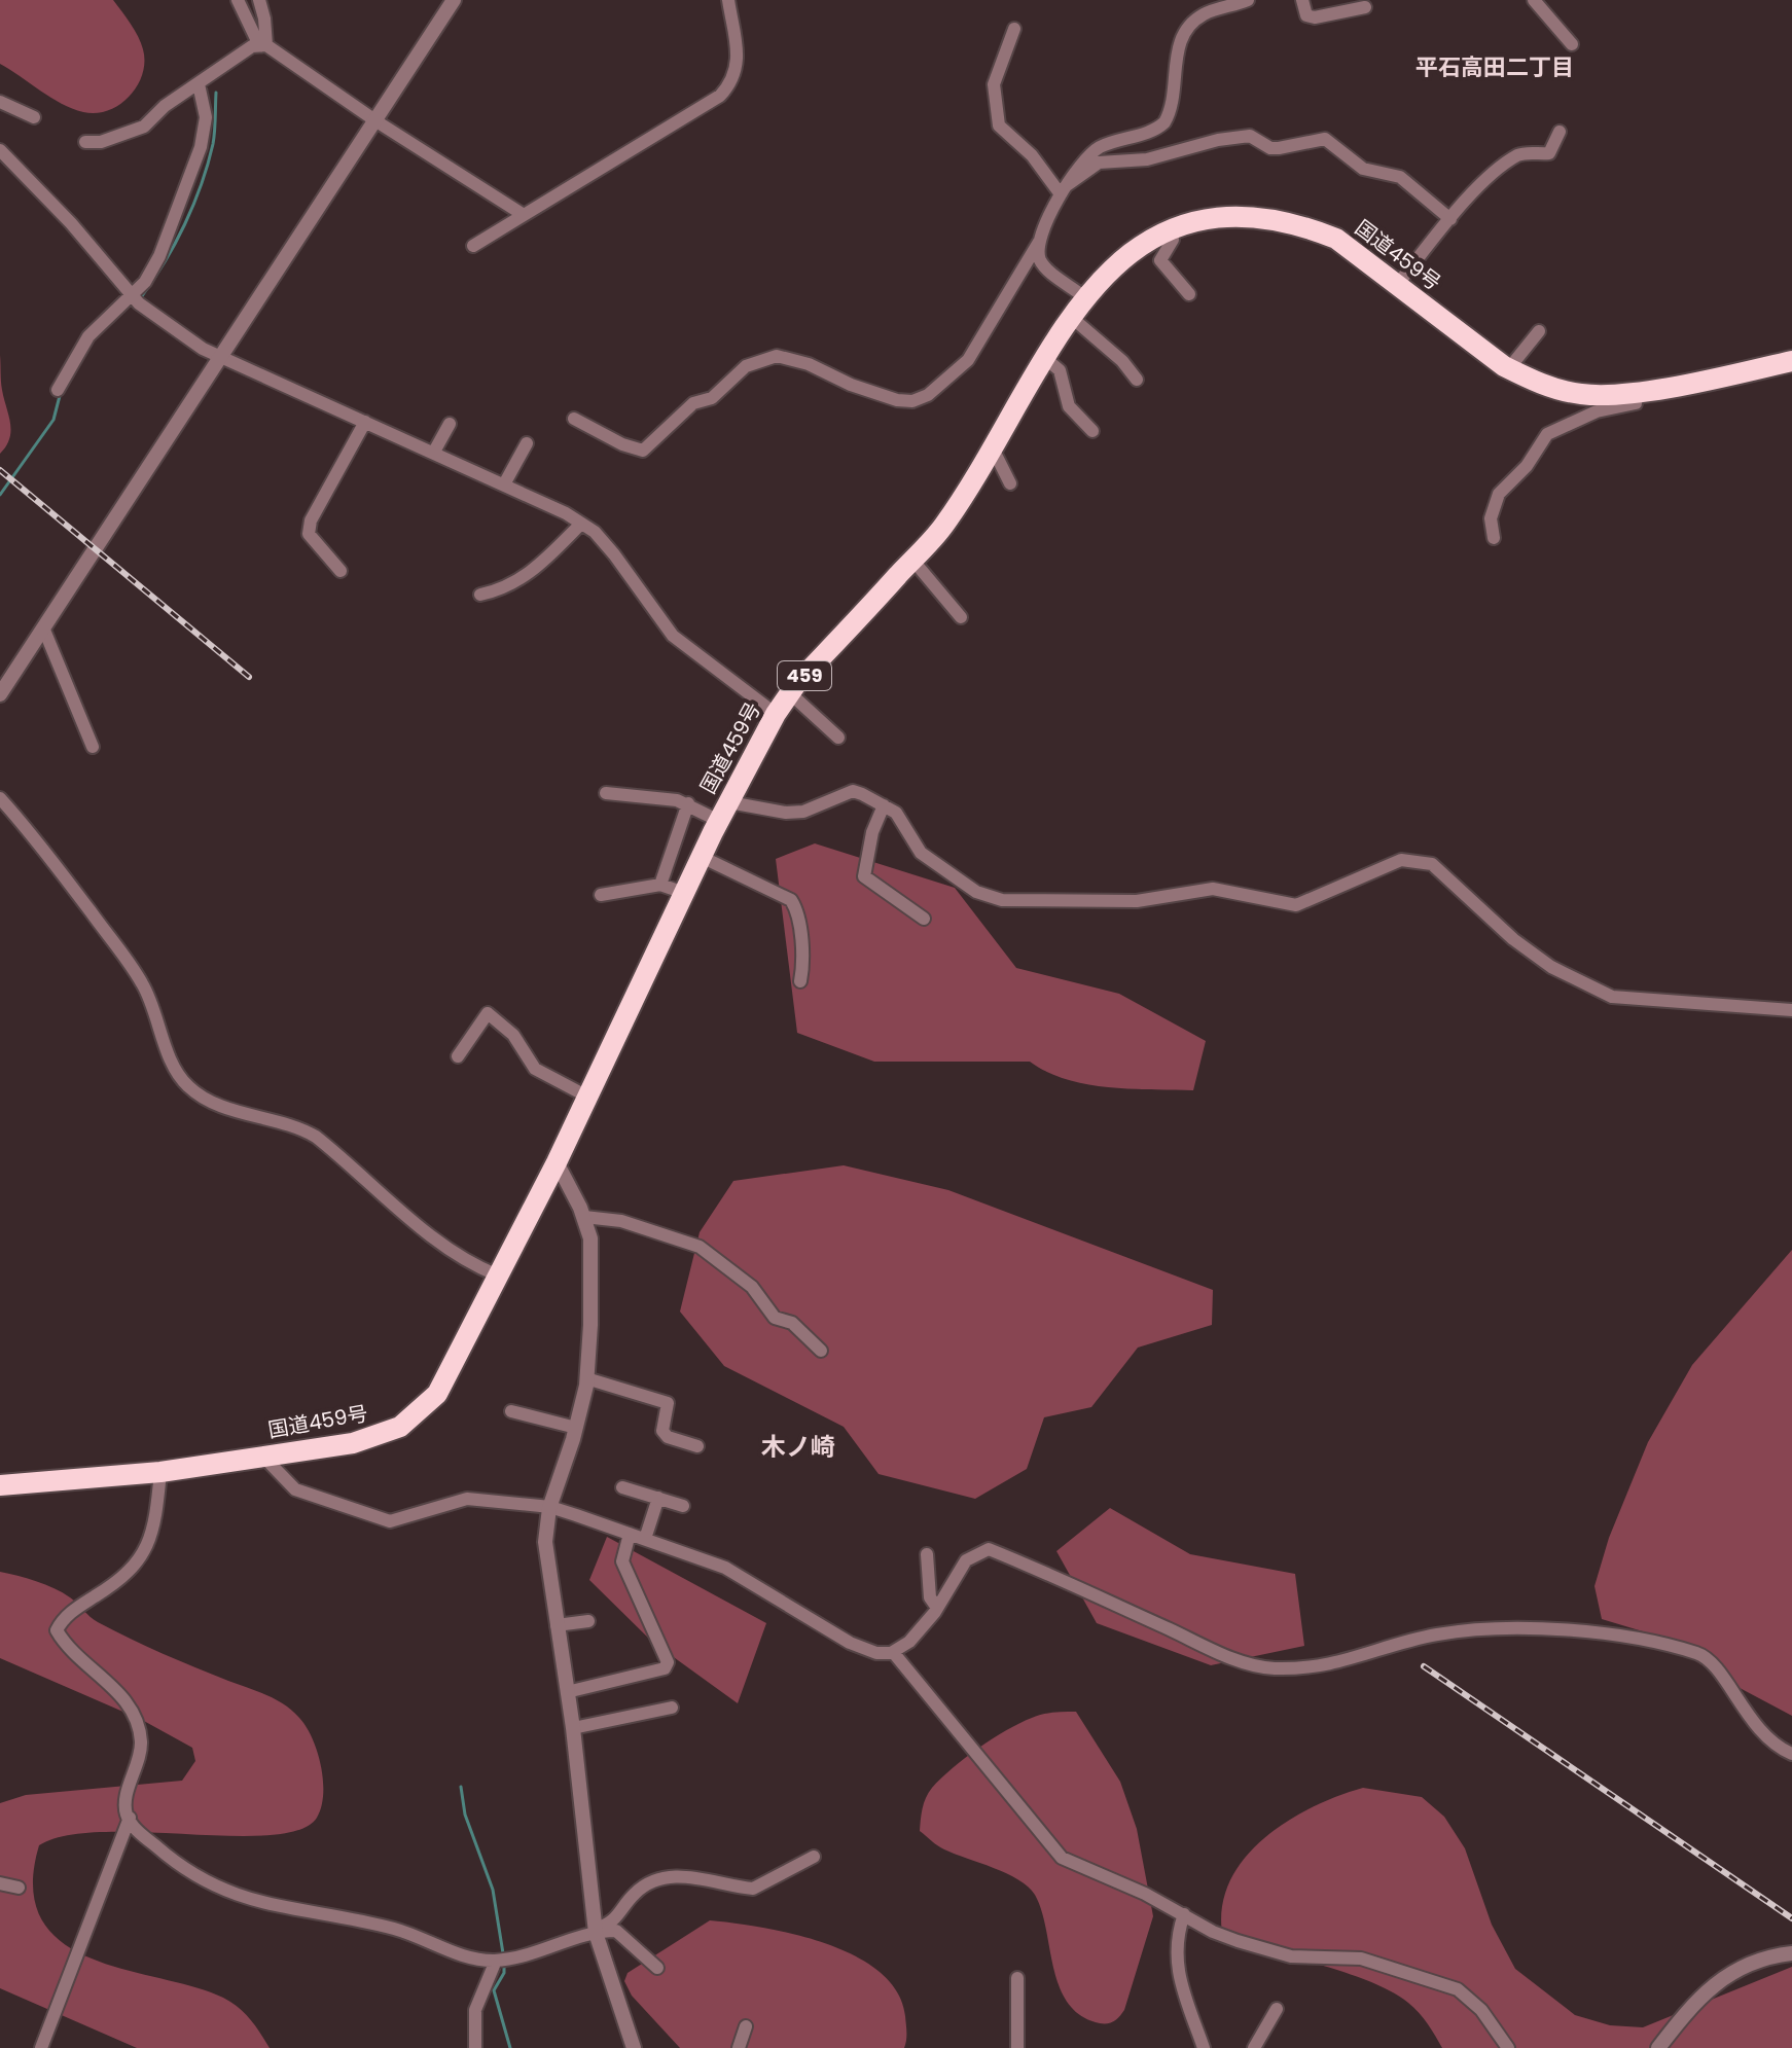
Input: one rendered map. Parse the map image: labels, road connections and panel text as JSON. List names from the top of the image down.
{
  "streets": {
    "highway": ["国道459号", "459"]
  },
  "districts": ["平石高田二丁目", "木ノ崎"]
}
